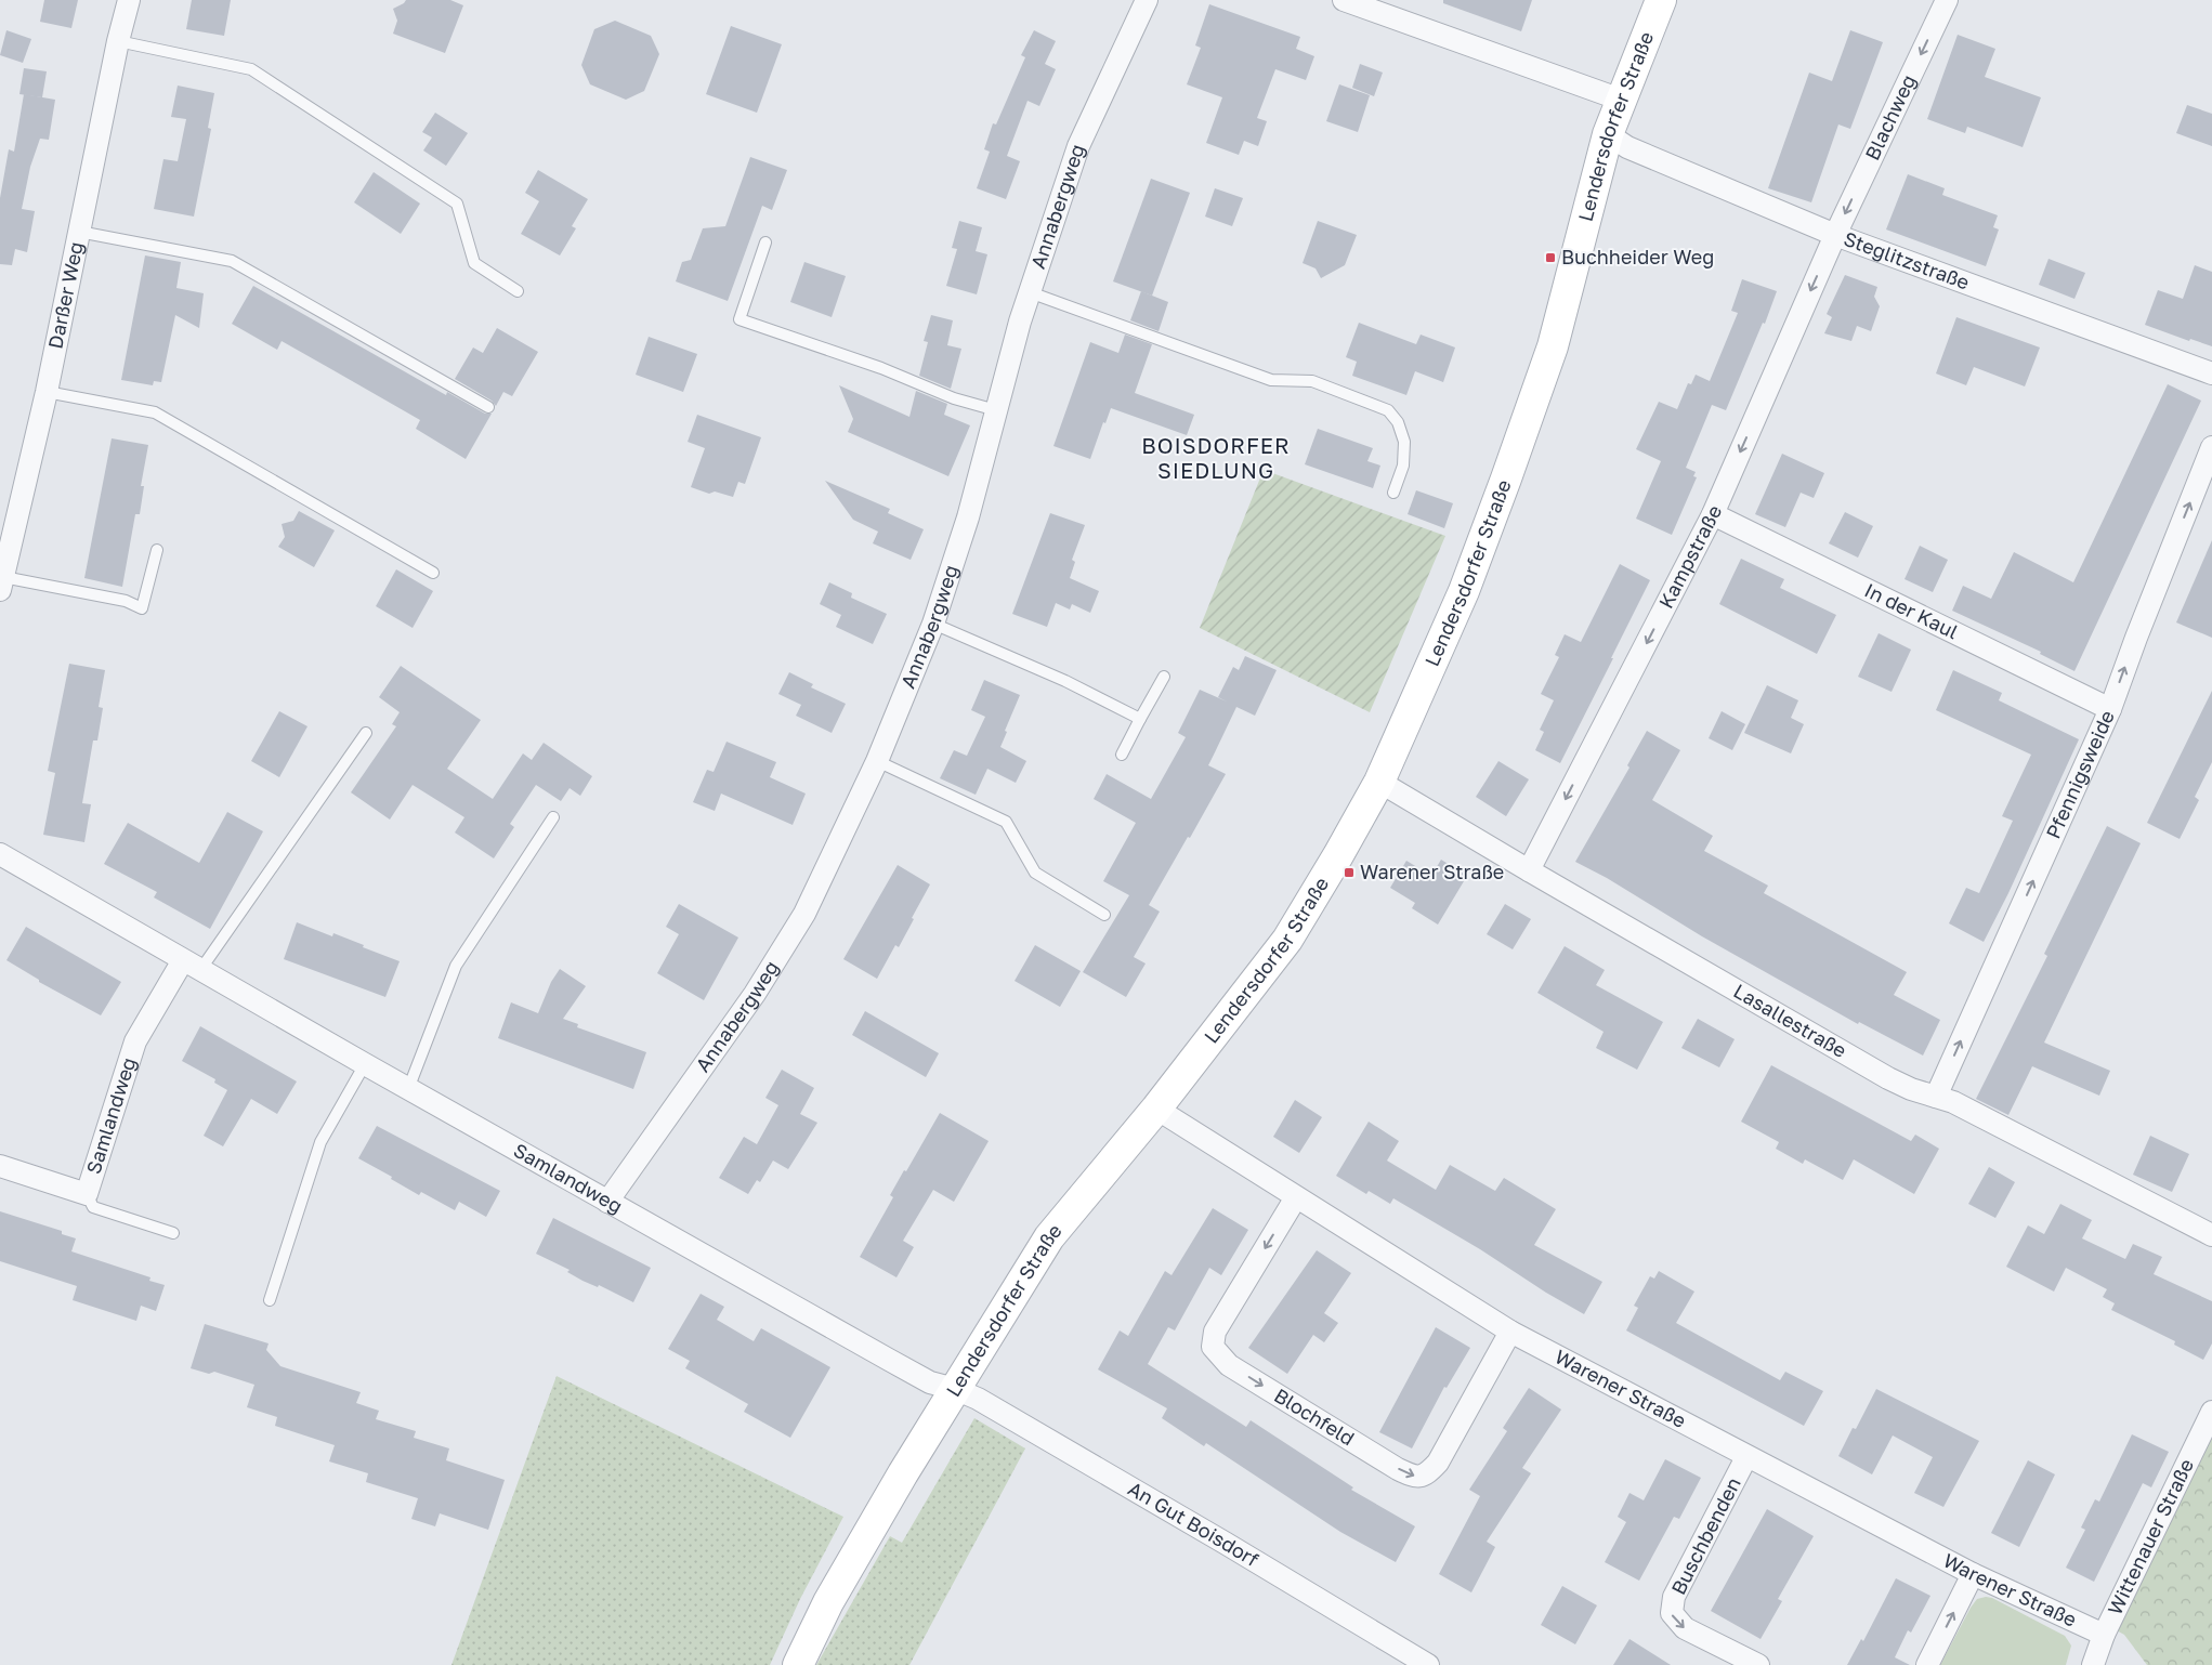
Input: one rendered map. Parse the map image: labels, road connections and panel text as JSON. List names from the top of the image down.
{
  "streets": {
    "street": [
      "Blachweg",
      "Lendersdorfer Straße",
      "Annabergweg",
      "Steglitzstraße",
      "Darßer Weg",
      "Kampstraße",
      "In der Kaul",
      "Pfennigsweide",
      "Lasallestraße",
      "Samlandweg",
      "Warener Straße",
      "Blochfeld",
      "An Gut Boisdorf",
      "Buschbenden",
      "Wittenauer Straße"
    ]
  },
  "crossings": [
    ["Blachweg", "Steglitzstraße"],
    ["Blachweg", "Kampstraße"],
    ["Lendersdorfer Straße", "Steglitzstraße"],
    ["Lendersdorfer Straße", "Lasallestraße"],
    ["Lendersdorfer Straße", "Samlandweg"],
    ["Lendersdorfer Straße", "Warener Straße"],
    ["Lendersdorfer Straße", "An Gut Boisdorf"],
    ["Annabergweg", "Samlandweg"],
    ["Steglitzstraße", "Kampstraße"],
    ["Kampstraße", "In der Kaul"],
    ["Kampstraße", "Lasallestraße"],
    ["In der Kaul", "Pfennigsweide"],
    ["Pfennigsweide", "Lasallestraße"],
    ["Samlandweg", "An Gut Boisdorf"],
    ["Warener Straße", "Blochfeld"],
    ["Warener Straße", "Buschbenden"],
    ["Warener Straße", "Wittenauer Straße"]
  ],
  "one_way": ["Blachweg", "Kampstraße", "Pfennigsweide"],
  "districts": ["BOISDORFER SIEDLUNG"],
  "places": {
    "transit": ["Buchheider Weg", "Warener Straße"]
  }
}
